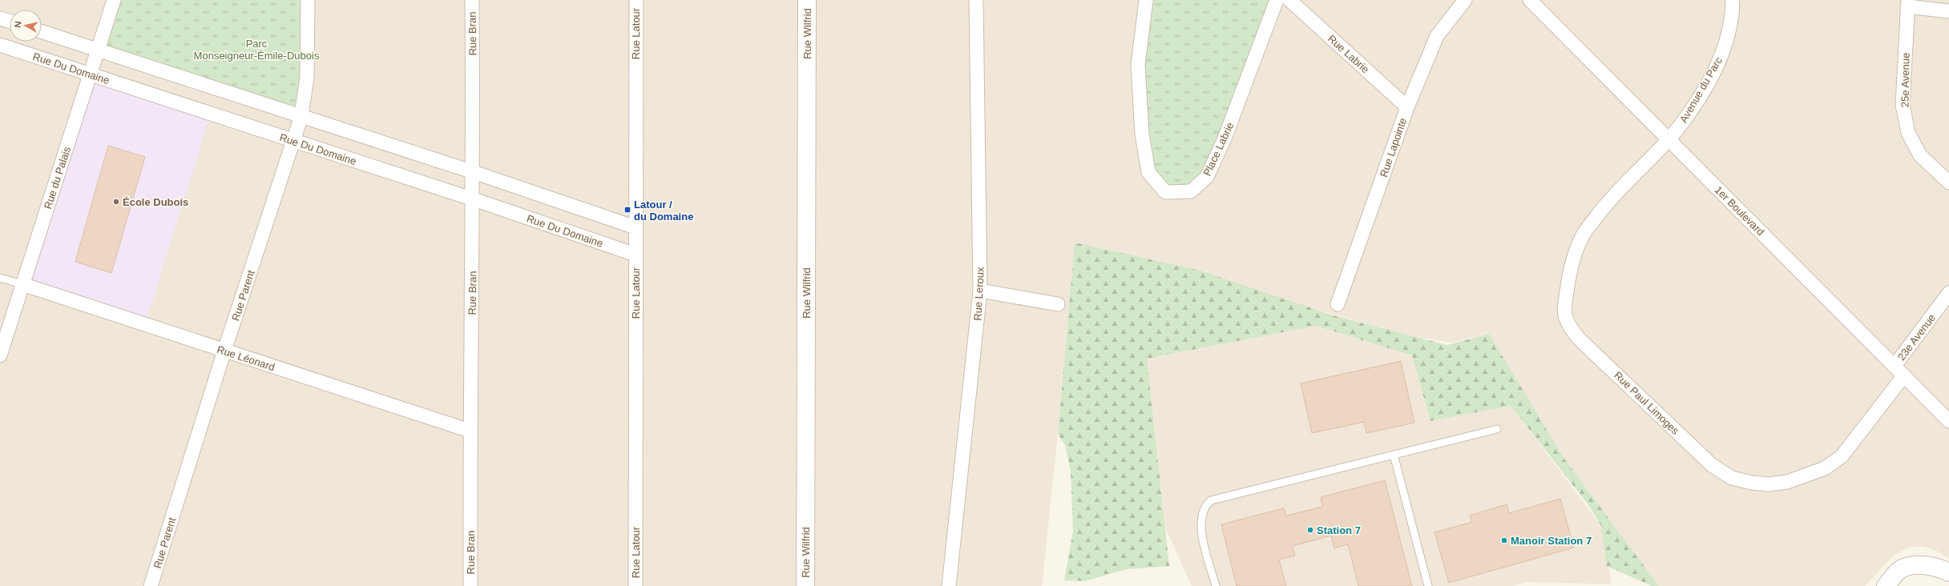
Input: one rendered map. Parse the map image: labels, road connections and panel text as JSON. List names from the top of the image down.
{
  "streets": {
    "street": [
      "Rue Bran",
      "Rue Latour",
      "Rue Wilfrid",
      "Rue Labrie",
      "Rue Du Domaine",
      "25e Avenue",
      "Avenue du Parc",
      "Rue Lapointe",
      "Place Labrie",
      "Rue du Palais",
      "1er Boulevard",
      "Rue Leroux",
      "Rue Parent",
      "23e Avenue",
      "Rue Léonard",
      "Rue Paul Limoges"
    ]
  },
  "crossings": [
    ["Rue Bran", "Rue Du Domaine"],
    ["Rue Bran", "Rue Léonard"],
    ["Rue Latour", "Rue Du Domaine"],
    ["Rue Labrie", "Rue Lapointe"],
    ["Rue Du Domaine", "Rue du Palais"],
    ["Rue Du Domaine", "Rue Parent"],
    ["Avenue du Parc", "1er Boulevard"],
    ["Avenue du Parc", "Rue Paul Limoges"],
    ["Rue du Palais", "Rue Léonard"],
    ["1er Boulevard", "23e Avenue"],
    ["1er Boulevard", "Rue Paul Limoges"],
    ["Rue Parent", "Rue Léonard"],
    ["23e Avenue", "Rue Paul Limoges"]
  ],
  "parks": ["Parc Monseigneur-Émile-Dubois"],
  "places": {
    "other": ["École Dubois", "Station 7", "Manoir Station 7"],
    "transit": ["Latour / du Domaine"]
  },
  "north": "left"
}
